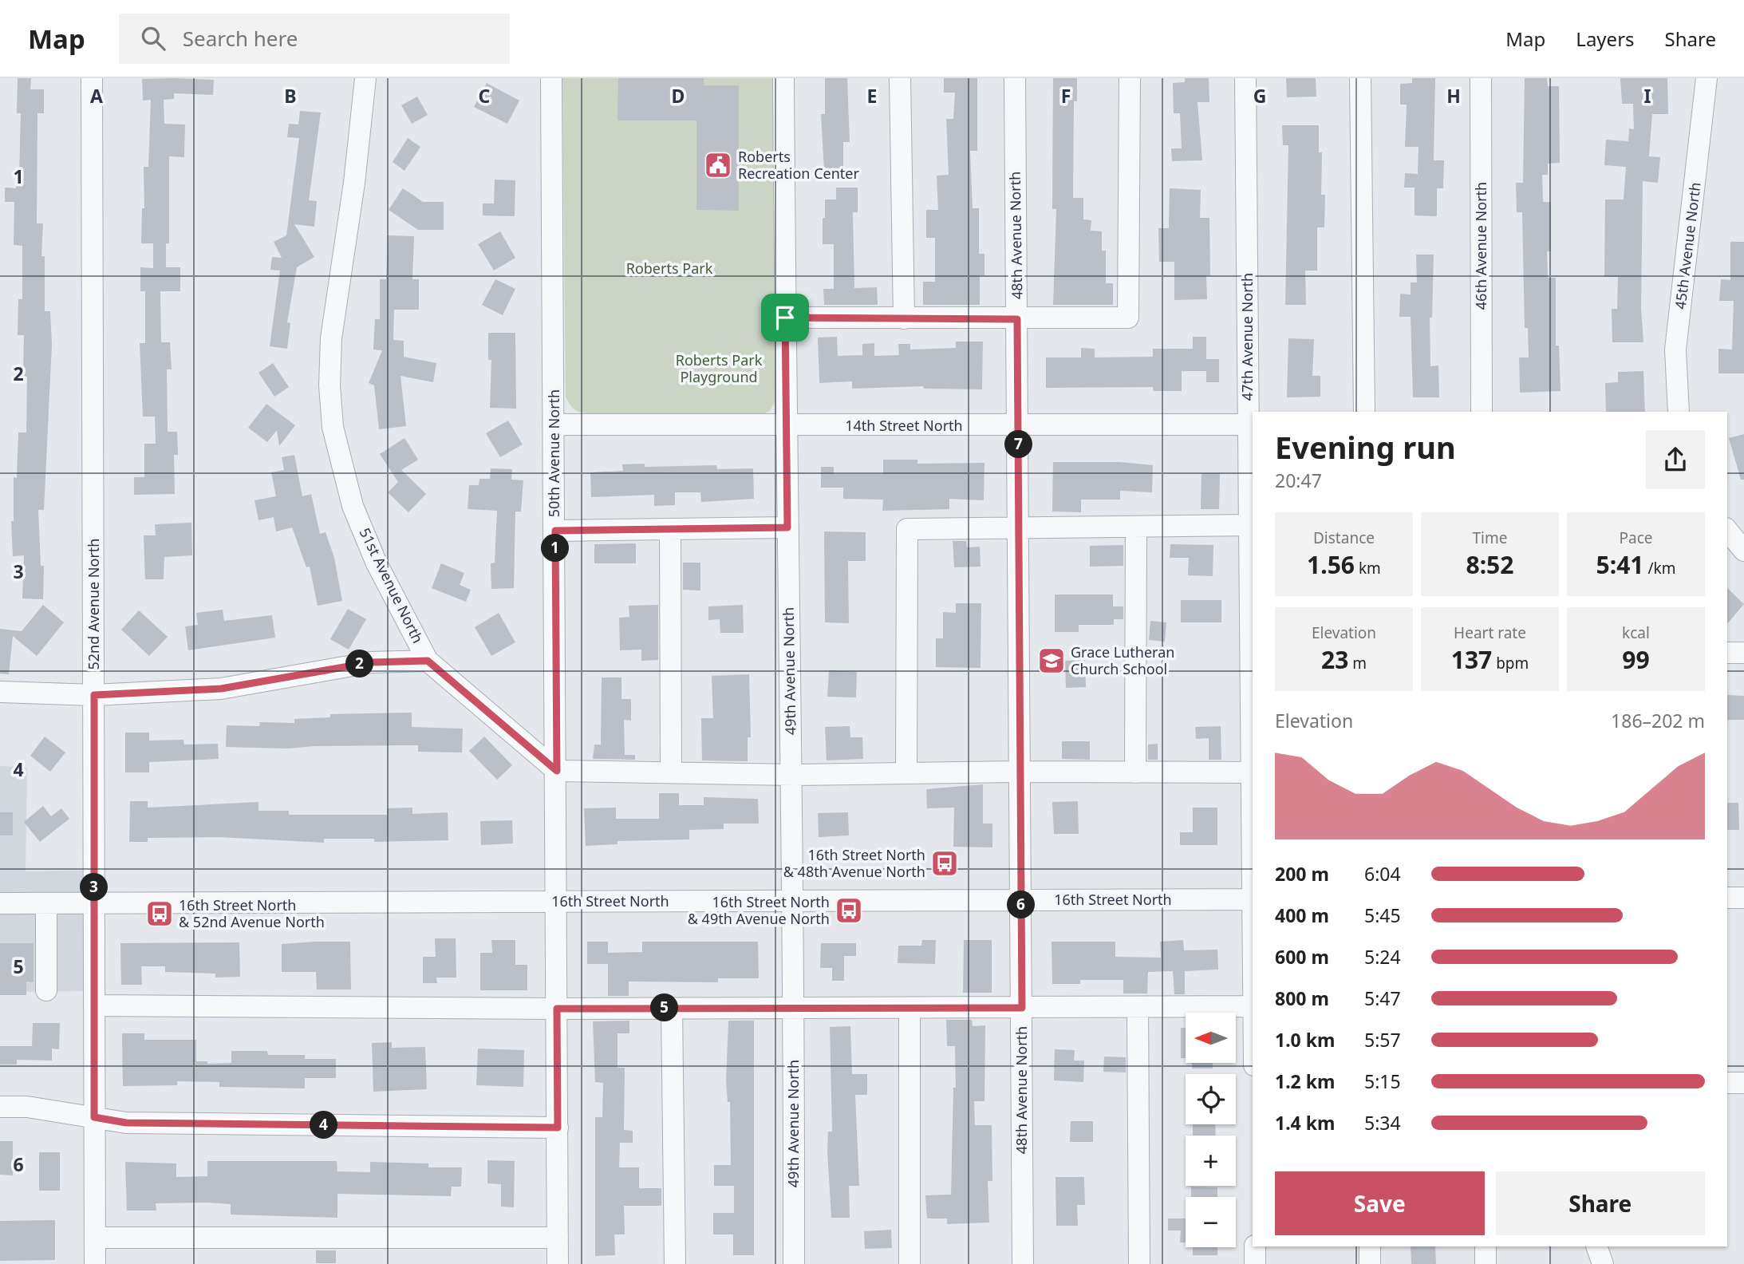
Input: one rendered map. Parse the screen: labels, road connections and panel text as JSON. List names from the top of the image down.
{
  "streets": {
    "street": [
      "48th Avenue North",
      "46th Avenue North",
      "45th Avenue North",
      "47th Avenue North",
      "14th Street North",
      "50th Avenue North",
      "51st Avenue North",
      "52nd Avenue North",
      "49th Avenue North",
      "16th Street North"
    ]
  },
  "crossings": [
    ["48th Avenue North", "14th Street North"],
    ["48th Avenue North", "16th Street North"],
    ["47th Avenue North", "14th Street North"],
    ["14th Street North", "50th Avenue North"],
    ["14th Street North", "49th Avenue North"],
    ["50th Avenue North", "51st Avenue North"],
    ["50th Avenue North", "16th Street North"],
    ["52nd Avenue North", "16th Street North"],
    ["49th Avenue North", "16th Street North"]
  ],
  "parks": ["Roberts Park", "Roberts Park Playground"],
  "places": {
    "public building": ["Roberts Recreation Center"],
    "school or university": ["Grace Lutheran Church School"],
    "bus stop": ["16th Street North & 48th Avenue North", "16th Street North & 49th Avenue North", "16th Street North & 52nd Avenue North"]
  },
  "north": "left",
  "page": {
    "header": "Map",
    "search": "Search here",
    "nav": ["Map", "Layers", "Share"],
    "heading": ["Evening run", "20:47"],
    "pins": [
      "7",
      "1",
      "2",
      "3",
      "6",
      "5",
      "4"
    ],
    "stats": [
      ["Distance", "1.56 km"],
      ["Time", "8:52"],
      ["Pace", "5:41 /km"],
      ["Elevation", "23 m"],
      ["Heart rate", "137 bpm"],
      ["kcal", "99"]
    ],
    "chart": ["Elevation", "186–202 m"],
    "list": [
      {
        "name": "200 m",
        "note": "6:04"
      },
      {
        "name": "400 m",
        "note": "5:45"
      },
      {
        "name": "600 m",
        "note": "5:24"
      },
      {
        "name": "800 m",
        "note": "5:47"
      },
      {
        "name": "1.0 km",
        "note": "5:57"
      },
      {
        "name": "1.2 km",
        "note": "5:15"
      },
      {
        "name": "1.4 km",
        "note": "5:34"
      }
    ],
    "map_buttons": ["+", "−"],
    "buttons": ["Save", "Share"]
  },
  "grid": {
    "columns": [
      "A",
      "B",
      "C",
      "D",
      "E",
      "F",
      "G",
      "H",
      "I"
    ],
    "rows": [
      "1",
      "2",
      "3",
      "4",
      "5",
      "6"
    ]
  }
}
